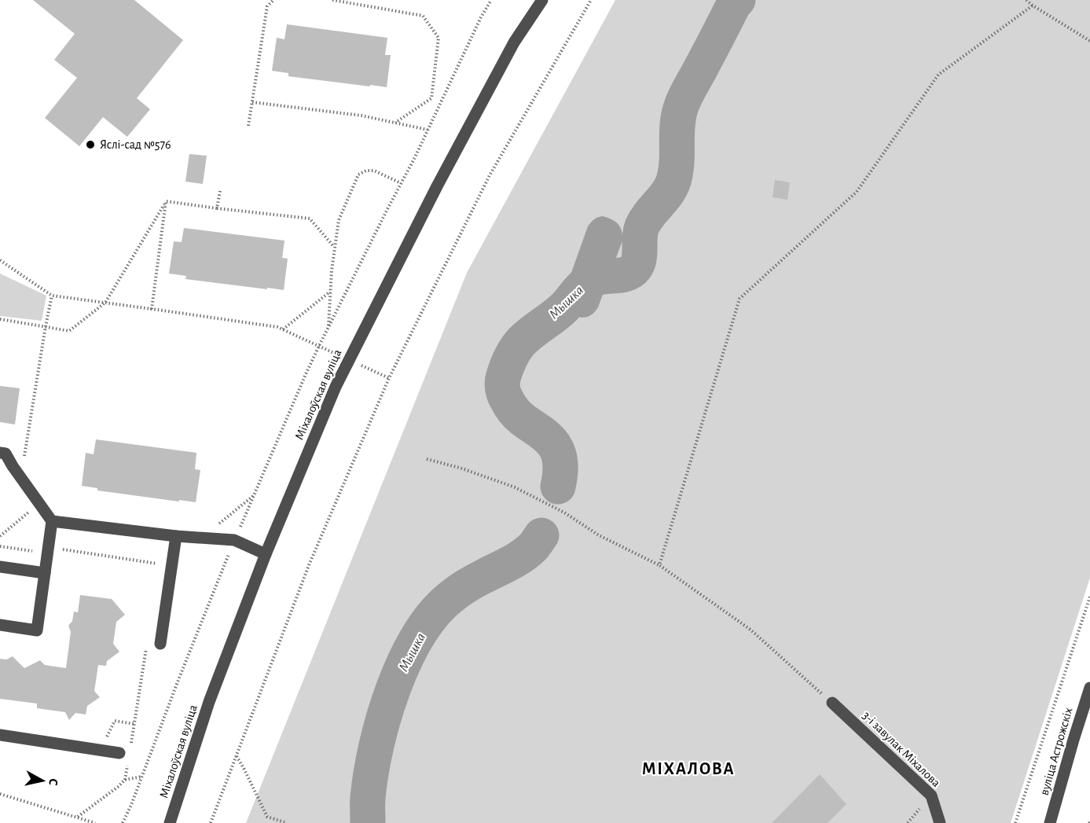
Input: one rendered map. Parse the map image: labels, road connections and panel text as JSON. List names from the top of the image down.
{
  "streets": {
    "street": ["Міхалоўская вуліца", "3-і завулак Міхалова", "вуліца Астрожскіх"]
  },
  "districts": ["МІХАЛОВА"],
  "water": ["Мышка"],
  "places": ["Яслі-сад №576"],
  "north": "right"
}
